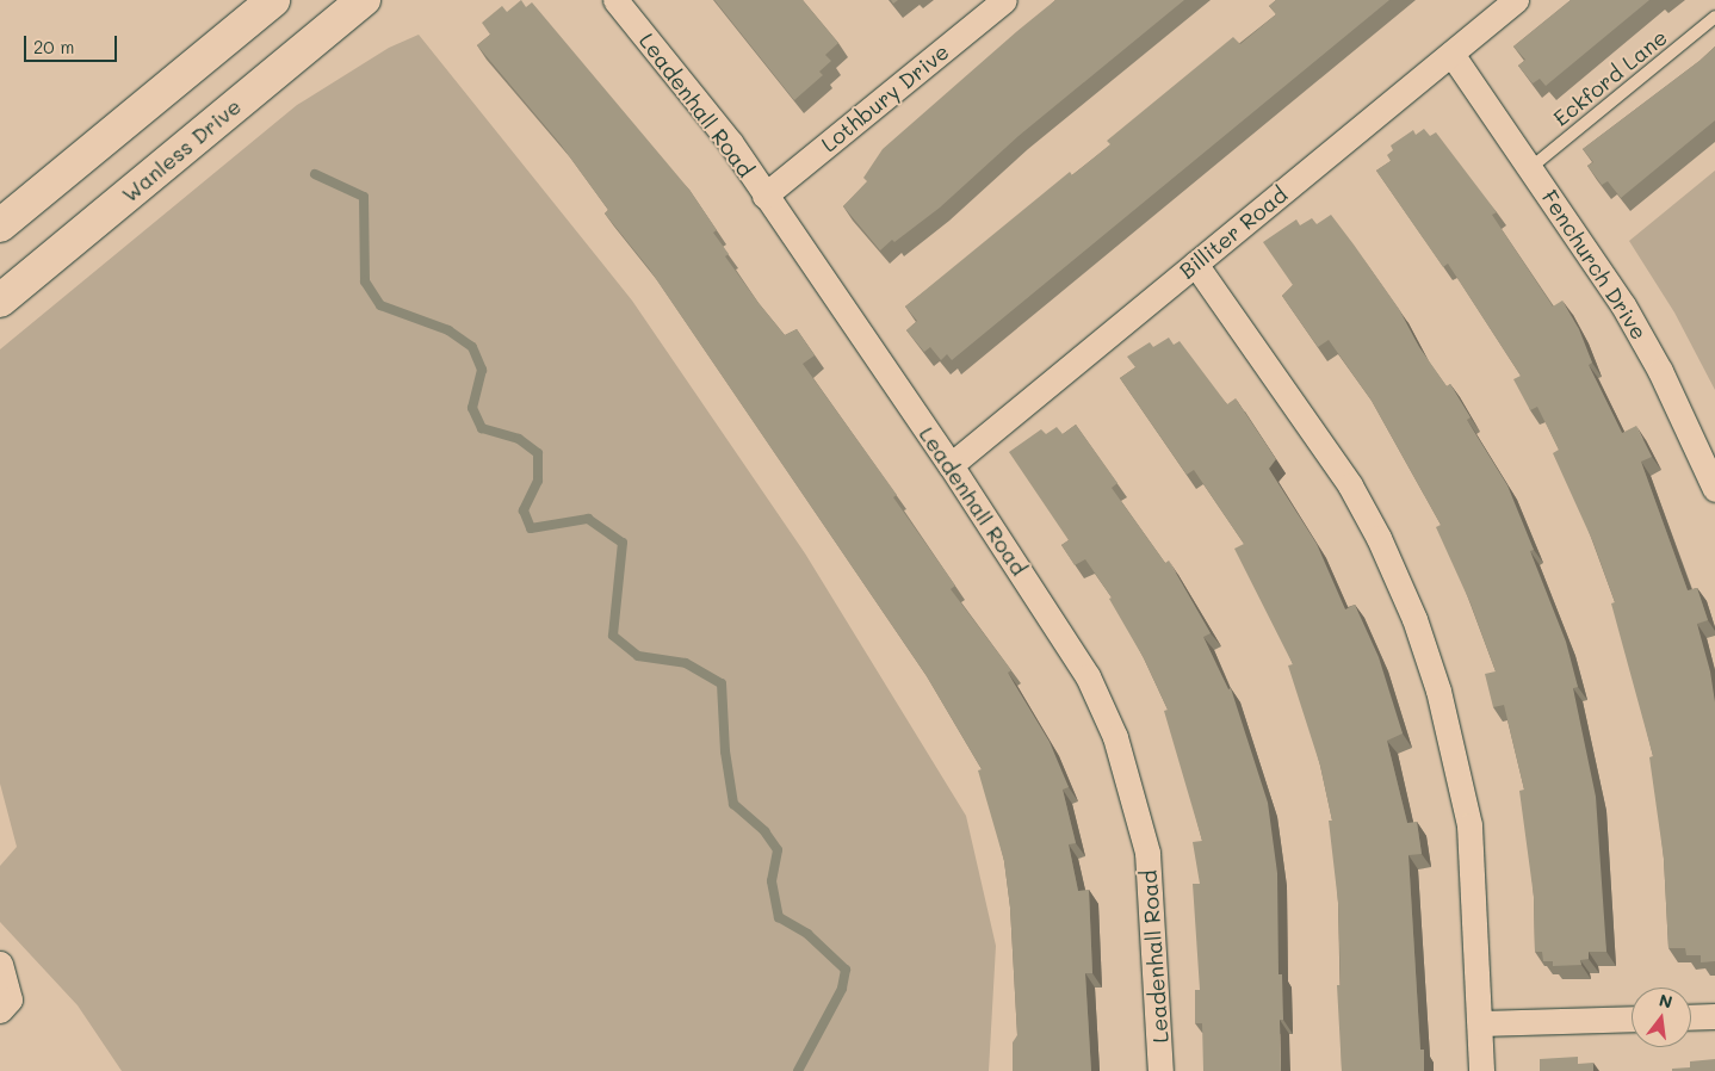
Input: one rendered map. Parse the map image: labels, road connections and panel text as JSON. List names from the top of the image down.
{
  "streets": {
    "main road": ["Wanless Drive"],
    "street": [
      "Lothbury Drive",
      "Leadenhall Road",
      "Billiter Road",
      "Fenchurch Drive"
    ],
    "lane": ["Eckford Lane"]
  },
  "crossings": [
    ["Eckford Lane", "Fenchurch Drive"],
    ["Lothbury Drive", "Leadenhall Road"],
    ["Leadenhall Road", "Billiter Road"],
    ["Billiter Road", "Fenchurch Drive"]
  ],
  "scale_bar": "20 m",
  "north": "top"
}
